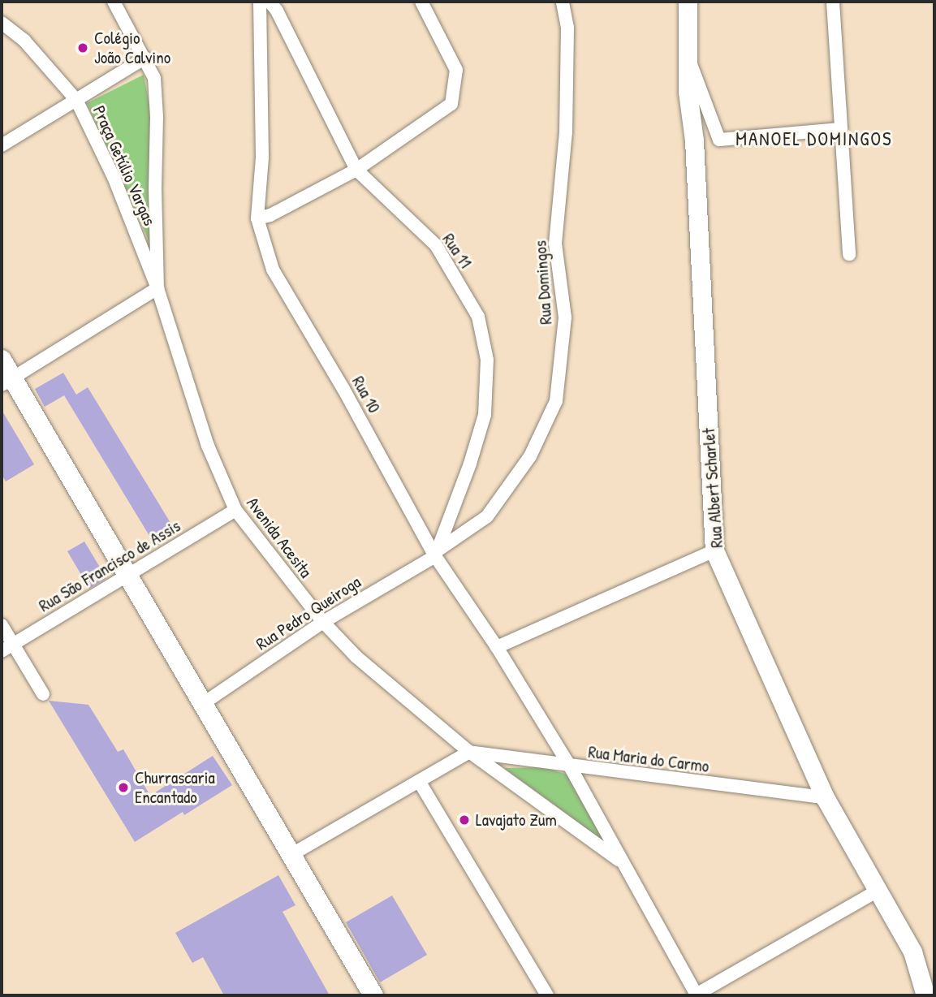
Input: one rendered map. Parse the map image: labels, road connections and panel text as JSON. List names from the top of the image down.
{
  "streets": {
    "main road": ["Rua Albert Scharlet"],
    "street": [
      "Praça Getúlio Vargas",
      "Rua 11",
      "Rua Domingos",
      "Rua 10",
      "Avenida Acesita",
      "Rua São Francisco de Assis",
      "Rua Pedro Queiroga",
      "Rua Maria do Carmo"
    ]
  },
  "crossings": [
    ["Praça Getúlio Vargas", "Avenida Acesita"],
    ["Rua 11", "Rua Domingos"],
    ["Rua 11", "Rua 10"],
    ["Rua 11", "Rua Pedro Queiroga"],
    ["Rua Domingos", "Rua 10"],
    ["Rua Domingos", "Rua Pedro Queiroga"],
    ["Rua 10", "Avenida Acesita"],
    ["Rua 10", "Rua Pedro Queiroga"],
    ["Rua 10", "Rua Maria do Carmo"],
    ["Rua Albert Scharlet", "Rua Maria do Carmo"],
    ["Avenida Acesita", "Rua São Francisco de Assis"],
    ["Avenida Acesita", "Rua Pedro Queiroga"],
    ["Avenida Acesita", "Rua Maria do Carmo"]
  ],
  "districts": ["MANOEL DOMINGOS"],
  "places": ["Colégio João Calvino", "Churrascaria Encantado", "Lavajato Zum"]
}
